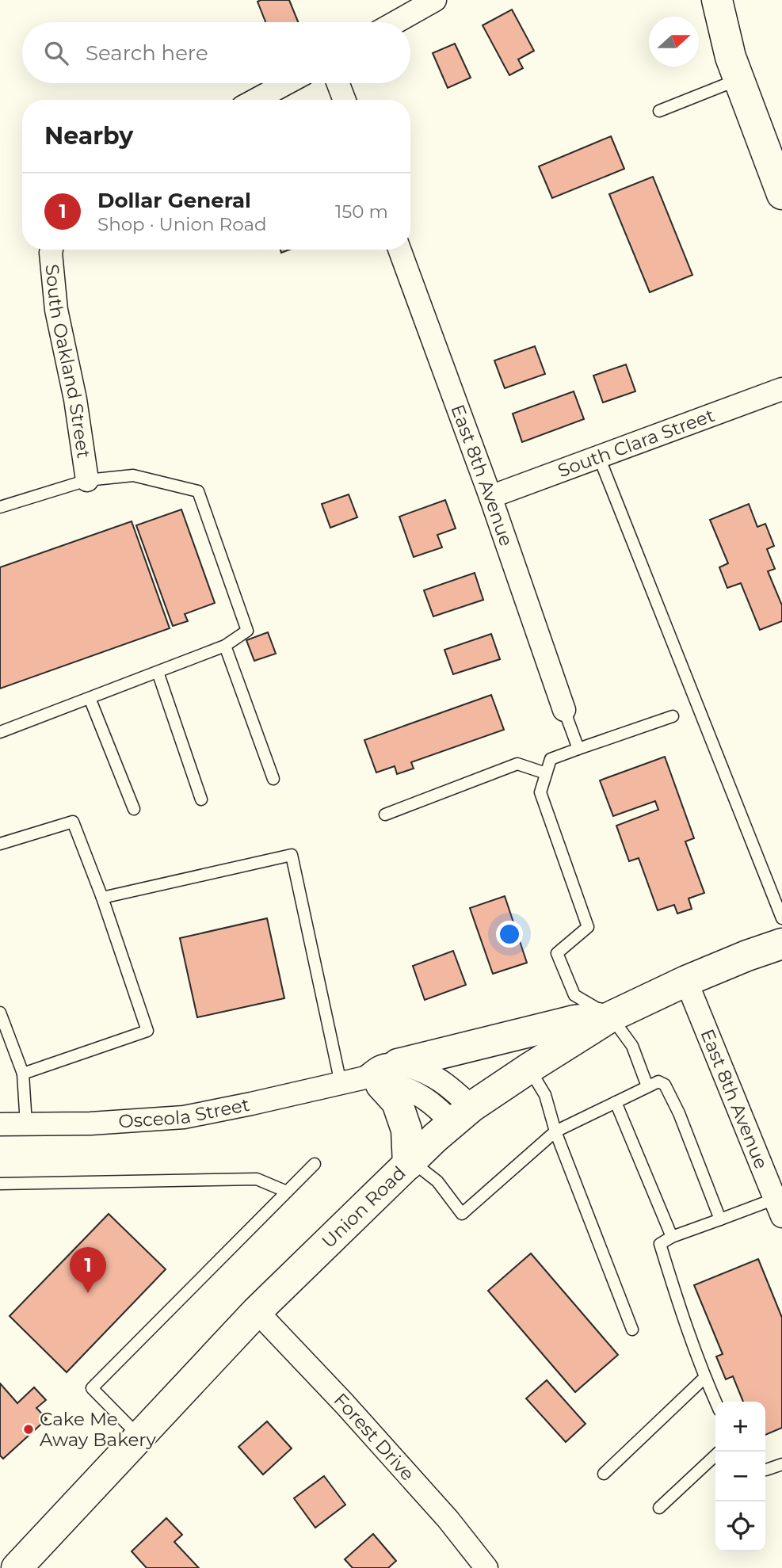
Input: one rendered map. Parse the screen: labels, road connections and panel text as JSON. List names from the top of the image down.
{
  "streets": {
    "main road": ["Union Road"],
    "street": [
      "South Oakland Street",
      "South Clara Street",
      "East 8th Avenue",
      "Osceola Street",
      "Forest Drive"
    ]
  },
  "crossings": [
    ["South Clara Street", "East 8th Avenue"],
    ["East 8th Avenue", "Union Road"],
    ["Osceola Street", "Union Road"],
    ["Union Road", "Forest Drive"]
  ],
  "places": ["Cake Me Away Bakery"],
  "north": "right",
  "page": {
    "search": "Search here",
    "heading": "Nearby",
    "list": [
      {
        "mark": "1",
        "name": "Dollar General",
        "note": "Shop · Union Road",
        "value": "150 m"
      }
    ],
    "pins": "1",
    "map_buttons": ["+", "−"]
  }
}
